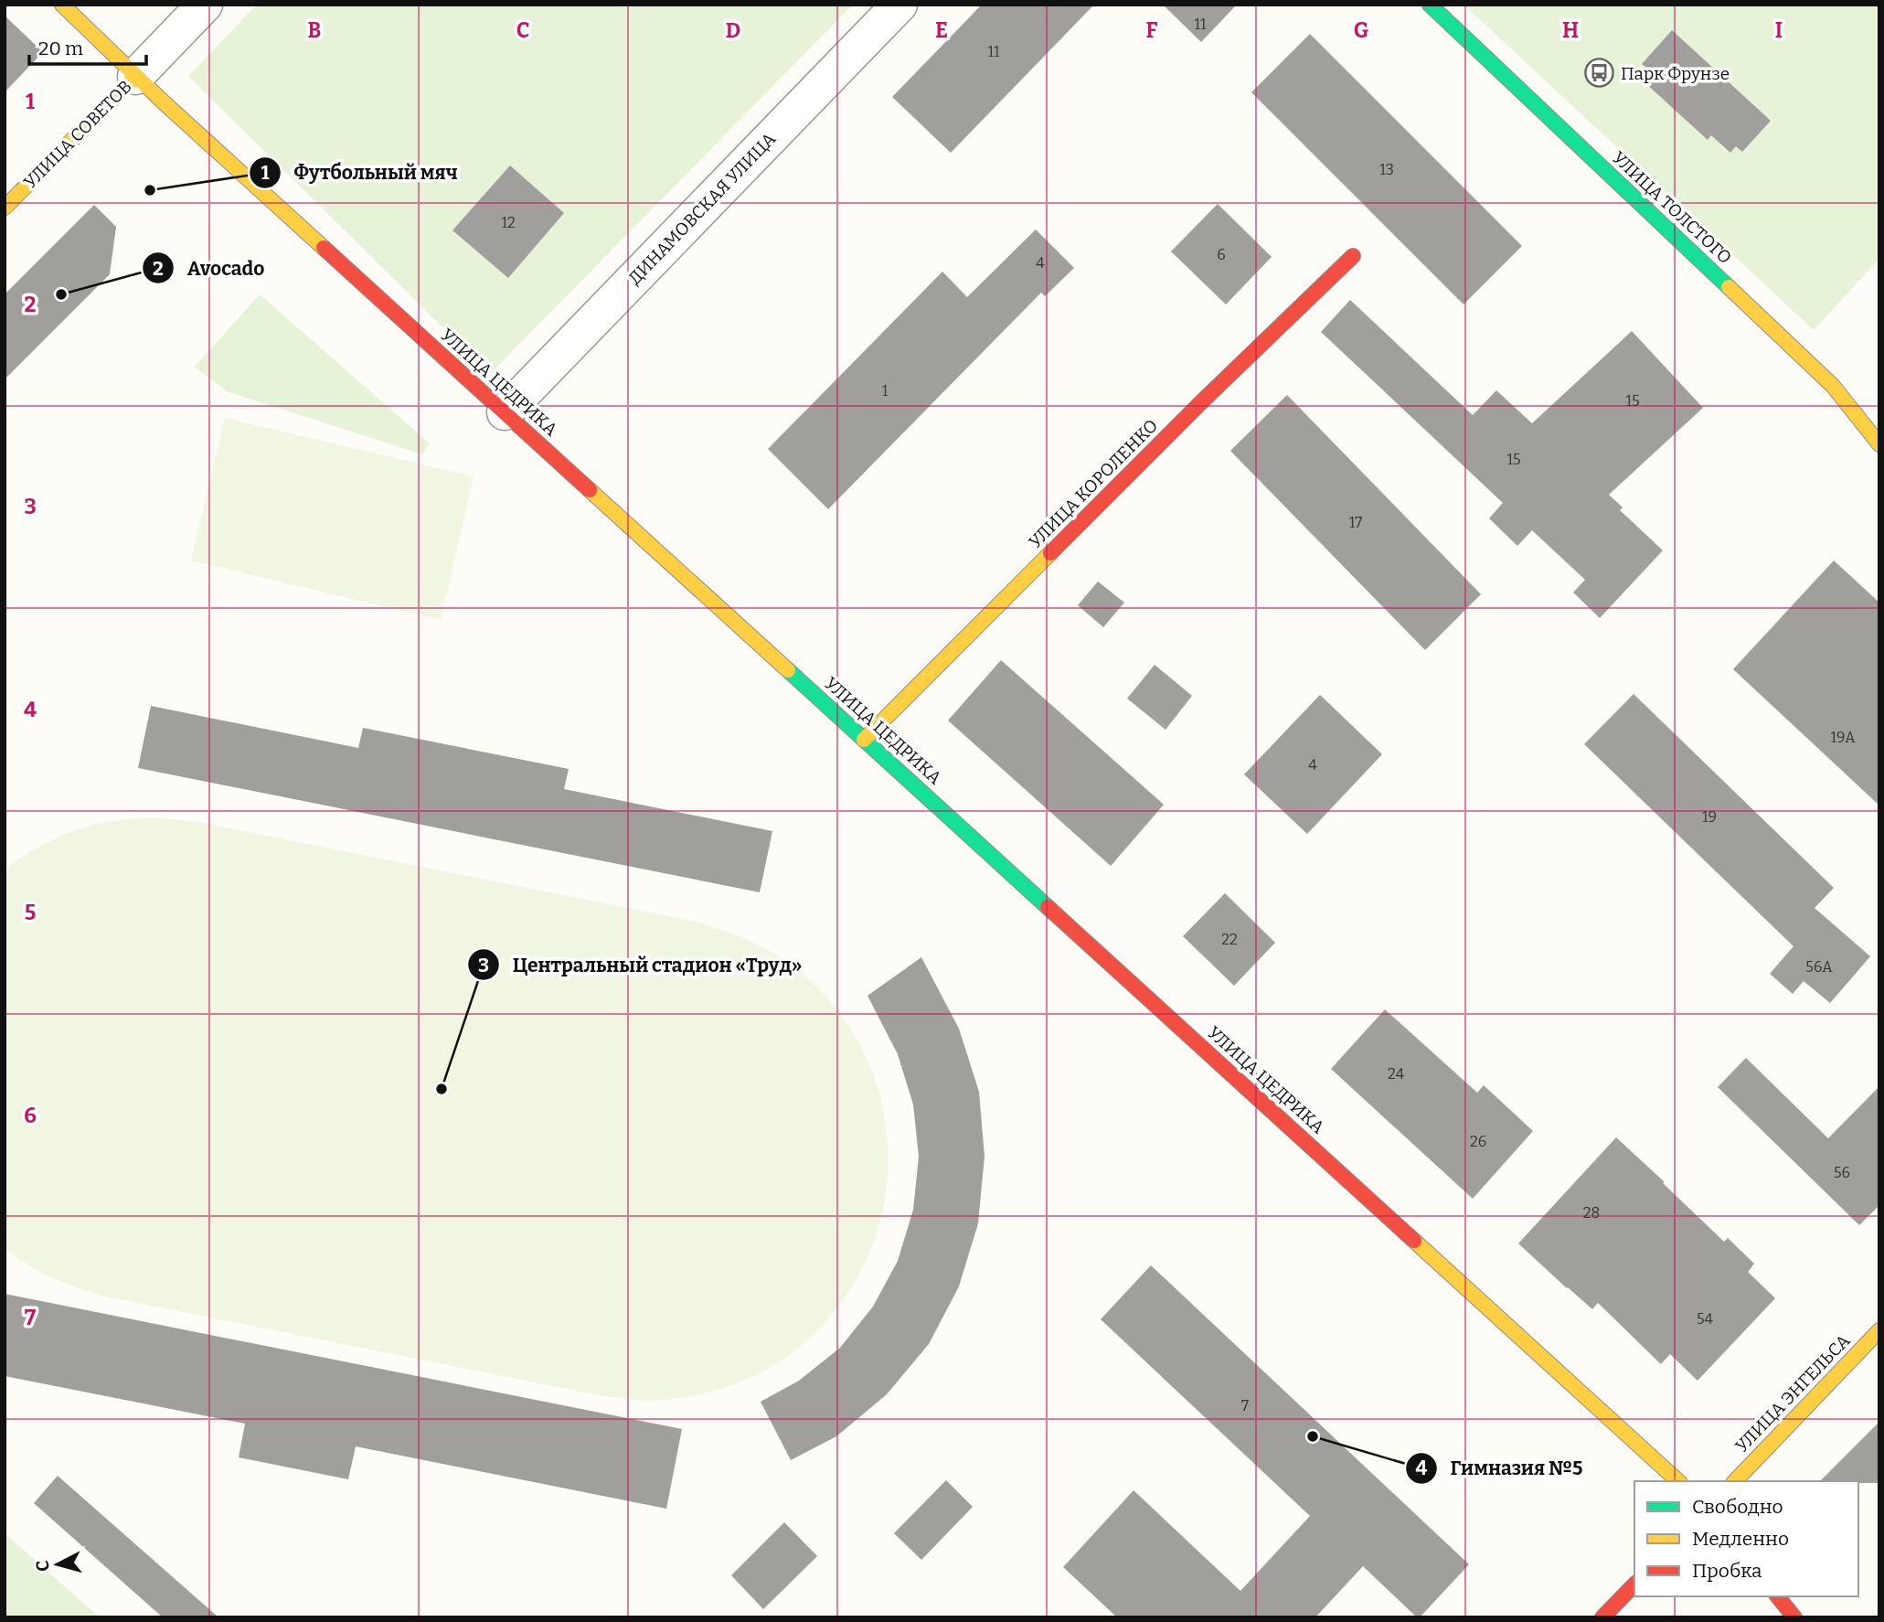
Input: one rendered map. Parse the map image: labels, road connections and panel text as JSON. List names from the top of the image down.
{
  "streets": {
    "street": [
      "УЛИЦА СОВЕТОВ",
      "УЛИЦА ТОЛСТОГО",
      "ДИНАМОВСКАЯ УЛИЦА",
      "УЛИЦА ЦЕДРИКА",
      "УЛИЦА КОРОЛЕНКО",
      "УЛИЦА ЭНГЕЛЬСА"
    ]
  },
  "crossings": [
    ["УЛИЦА СОВЕТОВ", "УЛИЦА ЦЕДРИКА"],
    ["ДИНАМОВСКАЯ УЛИЦА", "УЛИЦА ЦЕДРИКА"],
    ["УЛИЦА ЦЕДРИКА", "УЛИЦА КОРОЛЕНКО"]
  ],
  "places": {
    "bus stop": ["Парк Фрунзе"],
    "other": [
      "Футбольный мяч",
      "Avocado",
      "Центральный стадион «Труд»",
      "Гимназия №5"
    ]
  },
  "house_numbers": [
    "11",
    "11",
    "13",
    "12",
    "6",
    "4",
    "1",
    "15",
    "15",
    "17",
    "19А",
    "4",
    "19",
    "22",
    "56А",
    "24",
    "26",
    "56",
    "28",
    "54",
    "7"
  ],
  "legend": ["Свободно", "Медленно", "Пробка"],
  "scale_bar": "20 m",
  "north": "left",
  "grid": {
    "columns": [
      "B",
      "C",
      "D",
      "E",
      "F",
      "G",
      "H",
      "I"
    ],
    "rows": [
      "1",
      "2",
      "3",
      "4",
      "5",
      "6",
      "7"
    ]
  }
}
